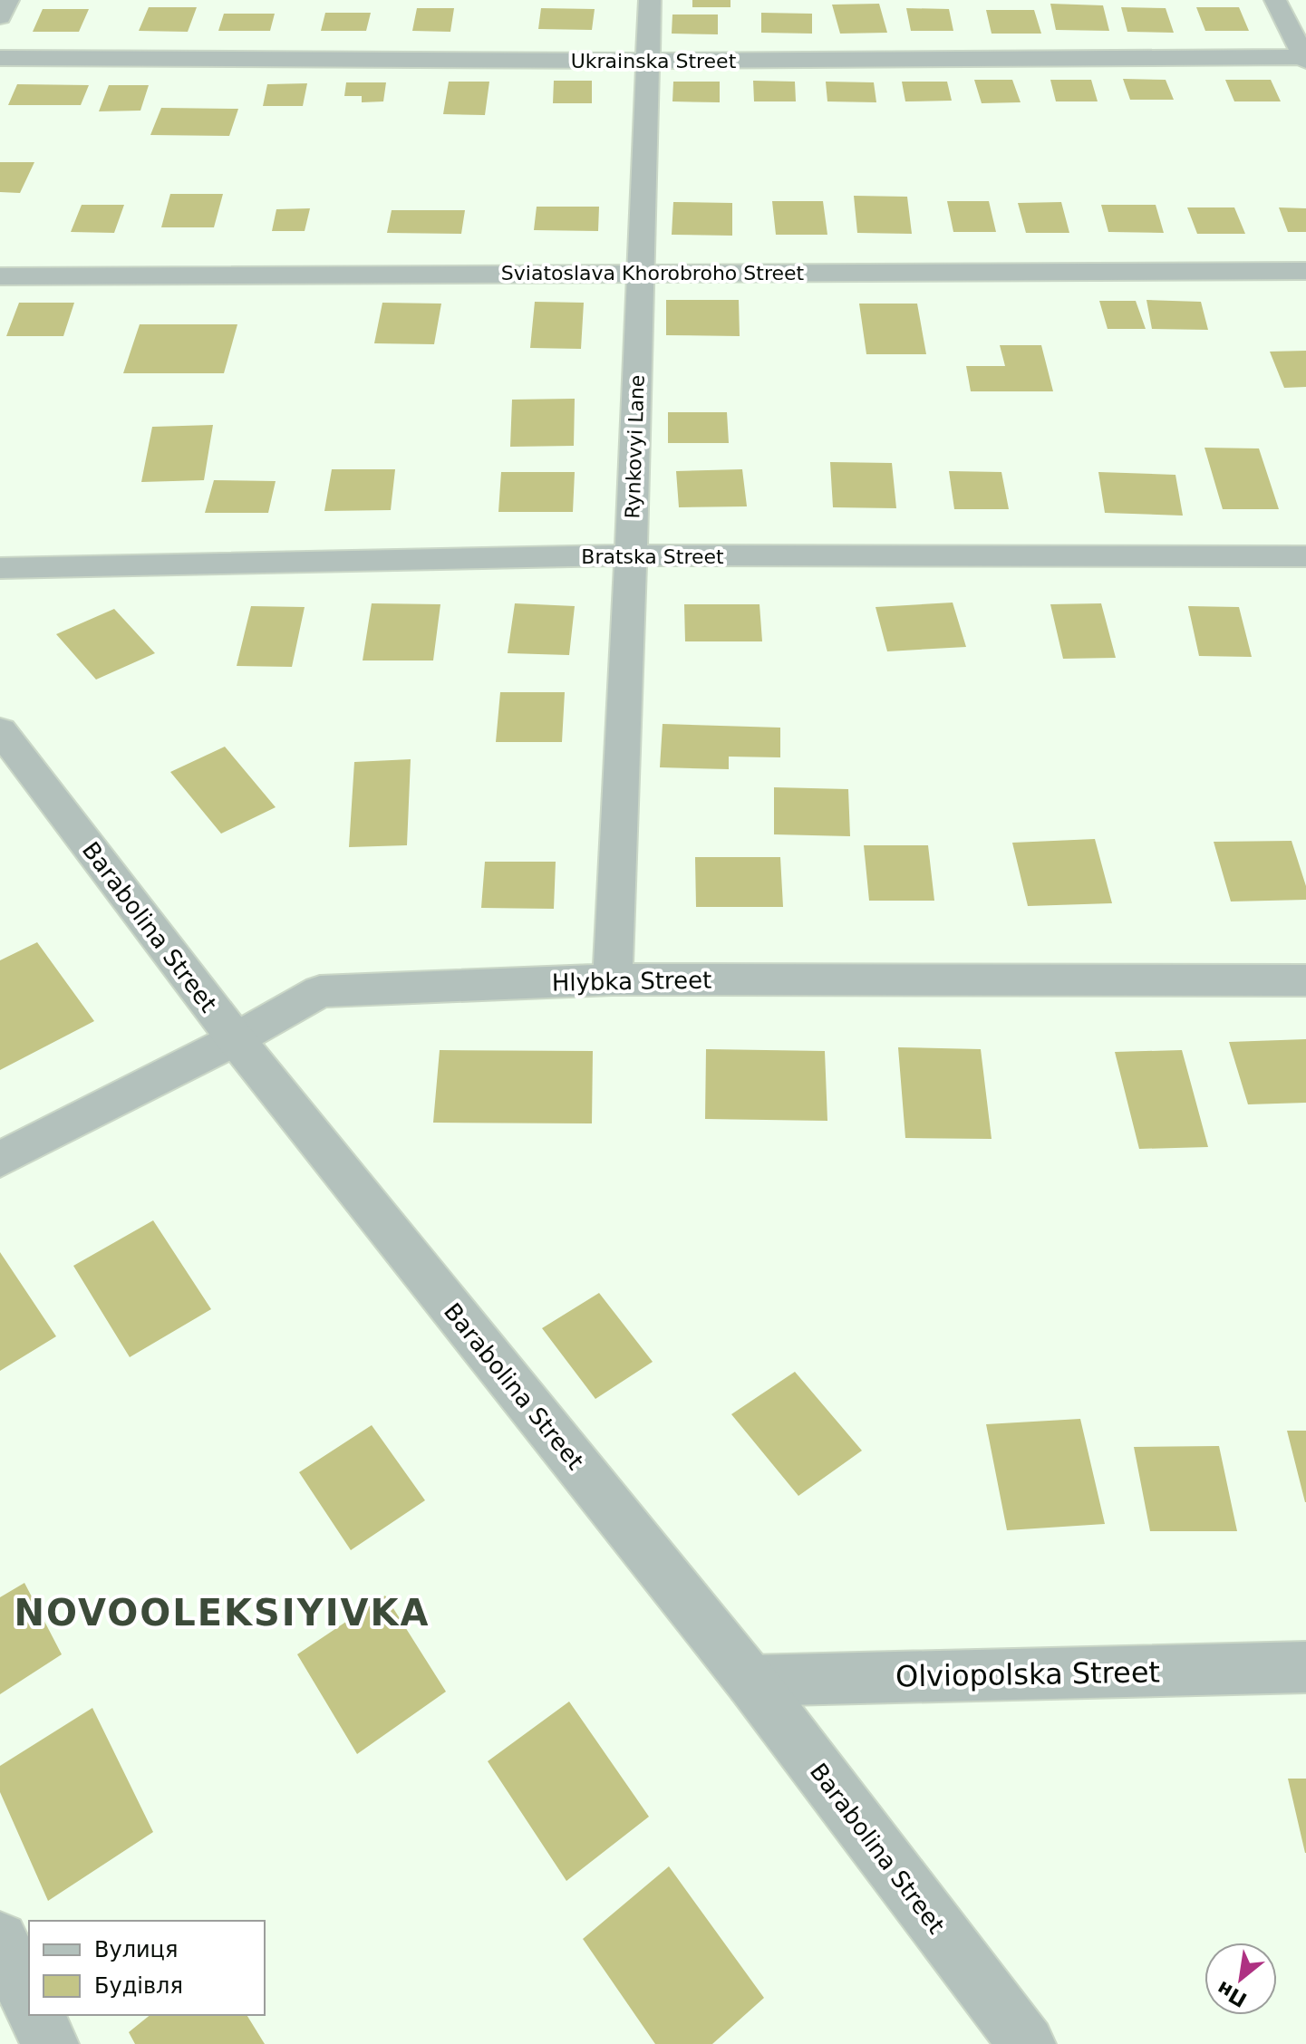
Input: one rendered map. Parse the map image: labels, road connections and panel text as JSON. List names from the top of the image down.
{
  "streets": {
    "street": [
      "Ukrainska Street",
      "Sviatoslava Khorobroho Street",
      "Rynkovyi Lane",
      "Bratska Street",
      "Barabolina Street",
      "Hlybka Street",
      "Olviopolska Street"
    ]
  },
  "crossings": [
    ["Ukrainska Street", "Rynkovyi Lane"],
    ["Sviatoslava Khorobroho Street", "Rynkovyi Lane"],
    ["Rynkovyi Lane", "Bratska Street"],
    ["Rynkovyi Lane", "Hlybka Street"],
    ["Barabolina Street", "Hlybka Street"],
    ["Barabolina Street", "Olviopolska Street"]
  ],
  "districts": ["NOVOOLEKSIYIVKA"],
  "legend": ["Вулиця", "Будівля"],
  "north": "bottom left"
}
